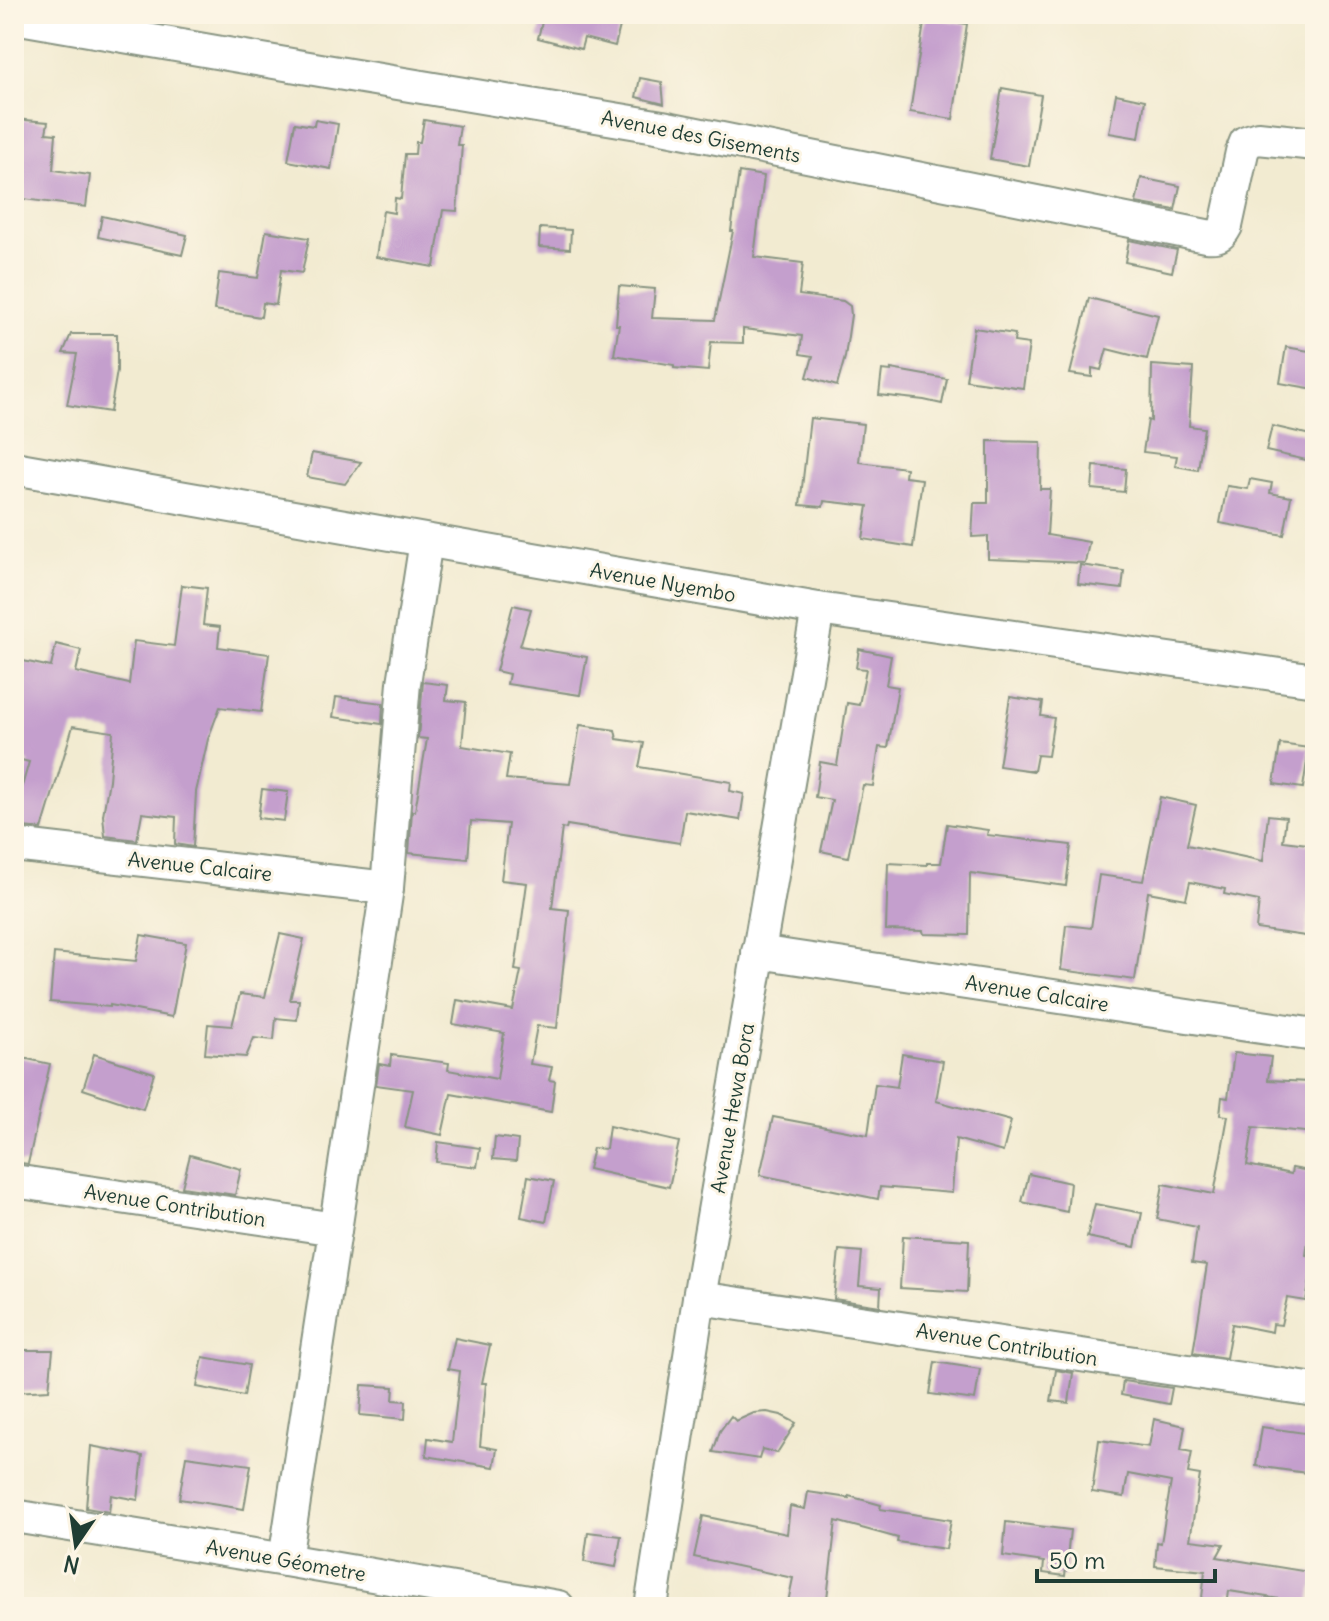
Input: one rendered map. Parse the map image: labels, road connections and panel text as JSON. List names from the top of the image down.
{
  "streets": {
    "street": [
      "Avenue des Gisements",
      "Avenue Nyembo",
      "Avenue Calcaire",
      "Avenue Hewa Bora",
      "Avenue Contribution",
      "Avenue Géometre"
    ]
  },
  "crossings": [
    ["Avenue Nyembo", "Avenue Hewa Bora"],
    ["Avenue Calcaire", "Avenue Hewa Bora"],
    ["Avenue Hewa Bora", "Avenue Contribution"]
  ],
  "scale_bar": "50 m",
  "north": "bottom"
}
